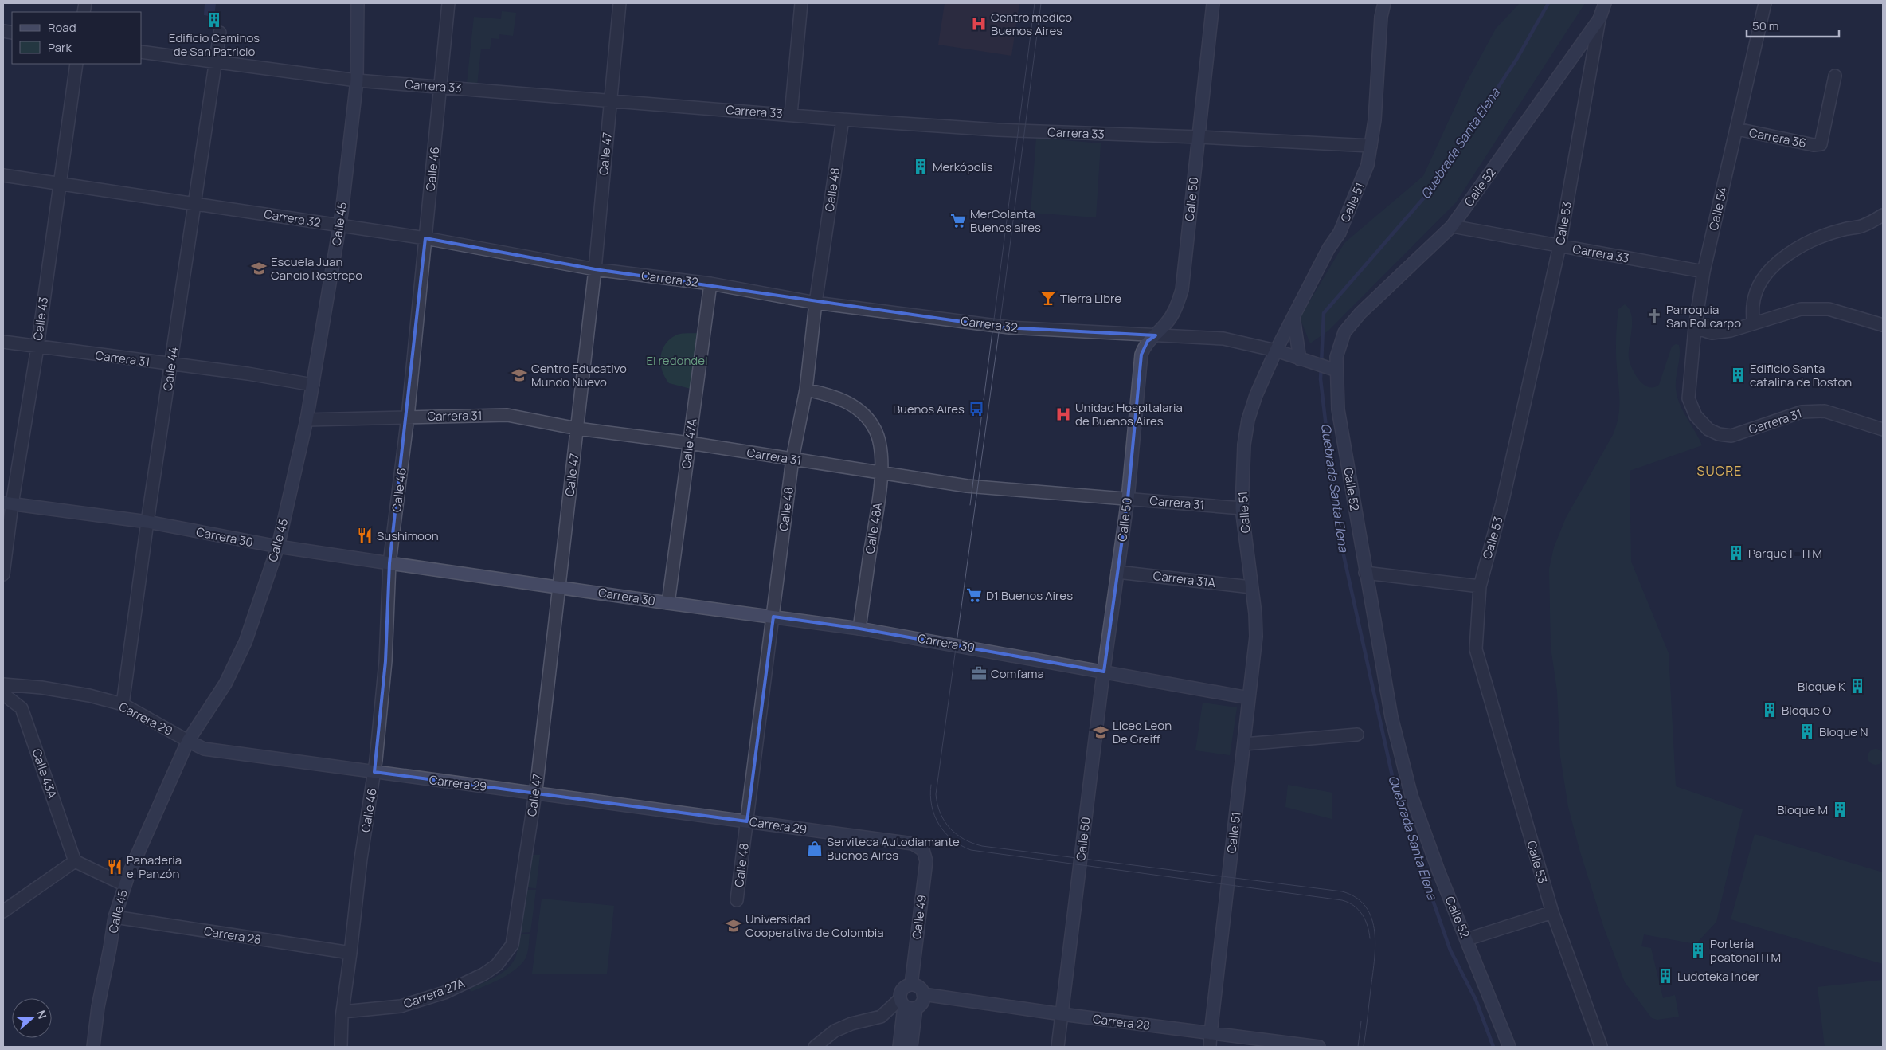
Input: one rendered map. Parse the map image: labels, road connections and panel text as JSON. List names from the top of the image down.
{
  "streets": {
    "street": [
      "Carrera 33",
      "Carrera 36",
      "Calle 47",
      "Calle 46",
      "Calle 52",
      "Calle 48",
      "Calle 50",
      "Calle 51",
      "Calle 54",
      "Carrera 32",
      "Calle 53",
      "Calle 45",
      "Calle 43",
      "Carrera 31",
      "Calle 44",
      "Calle 47A",
      "Calle 48A",
      "Carrera 30",
      "Carrera 31A",
      "Carrera 29",
      "Calle 43A",
      "Calle 49",
      "Carrera 28",
      "Carrera 27A"
    ]
  },
  "crossings": [
    ["Carrera 33", "Calle 47"],
    ["Carrera 33", "Calle 46"],
    ["Carrera 33", "Calle 52"],
    ["Carrera 33", "Calle 48"],
    ["Carrera 33", "Calle 50"],
    ["Carrera 33", "Calle 51"],
    ["Carrera 33", "Calle 54"],
    ["Carrera 33", "Calle 53"],
    ["Carrera 33", "Calle 45"],
    ["Carrera 33", "Calle 44"],
    ["Carrera 36", "Calle 54"],
    ["Calle 47", "Carrera 32"],
    ["Calle 47", "Carrera 31"],
    ["Calle 47", "Carrera 30"],
    ["Calle 47", "Carrera 29"],
    ["Calle 47", "Carrera 27A"],
    ["Calle 46", "Carrera 32"],
    ["Calle 46", "Carrera 31"],
    ["Calle 46", "Carrera 30"],
    ["Calle 46", "Carrera 29"],
    ["Calle 46", "Carrera 28"],
    ["Calle 46", "Carrera 27A"],
    ["Calle 52", "Carrera 32"],
    ["Calle 52", "Calle 53"],
    ["Calle 48", "Carrera 32"],
    ["Calle 48", "Carrera 31"],
    ["Calle 48", "Calle 48A"],
    ["Calle 48", "Carrera 30"],
    ["Calle 48", "Carrera 29"],
    ["Calle 50", "Carrera 32"],
    ["Calle 50", "Carrera 31"],
    ["Calle 50", "Carrera 30"],
    ["Calle 50", "Carrera 31A"],
    ["Calle 50", "Carrera 28"],
    ["Calle 51", "Carrera 32"],
    ["Calle 51", "Carrera 31"],
    ["Calle 51", "Carrera 30"],
    ["Calle 51", "Carrera 31A"],
    ["Calle 51", "Carrera 28"],
    ["Calle 54", "Carrera 31"],
    ["Carrera 32", "Calle 45"],
    ["Carrera 32", "Calle 43"],
    ["Carrera 32", "Calle 44"],
    ["Carrera 32", "Calle 47A"],
    ["Calle 45", "Carrera 31"],
    ["Calle 45", "Carrera 30"],
    ["Calle 45", "Carrera 29"],
    ["Calle 45", "Carrera 28"],
    ["Calle 43", "Carrera 31"],
    ["Calle 43", "Carrera 30"],
    ["Carrera 31", "Calle 44"],
    ["Carrera 31", "Calle 47A"],
    ["Carrera 31", "Calle 48A"],
    ["Calle 44", "Carrera 30"],
    ["Calle 44", "Carrera 29"],
    ["Calle 47A", "Carrera 30"],
    ["Calle 48A", "Carrera 30"],
    ["Carrera 29", "Calle 49"],
    ["Calle 49", "Carrera 28"]
  ],
  "districts": ["SUCRE"],
  "water": ["Quebrada Santa Elena"],
  "parks": ["El redondel"],
  "places": {
    "building": [
      "Edificio Caminos de San Patricio",
      "Merkópolis",
      "Edificio Santa catalina de Boston",
      "Parque I - ITM",
      "Bloque K",
      "Bloque O",
      "Bloque N",
      "Bloque M",
      "Portería peatonal ITM",
      "Ludoteka Inder"
    ],
    "hospital": ["Centro medico Buenos Aires", "Unidad Hospitalaria de Buenos Aires"],
    "supermarket": ["MerColanta Buenos aires", "D1 Buenos Aires"],
    "school or university": [
      "Escuela Juan Cancio Restrepo",
      "Centro Educativo Mundo Nuevo",
      "Liceo Leon De Greiff",
      "Universidad Cooperativa de Colombia"
    ],
    "bar": ["Tierra Libre"],
    "church": ["Parroquia San Policarpo"],
    "bus stop": ["Buenos Aires"],
    "restaurant": ["Sushimoon", "Panaderia el Panzón"],
    "office": ["Comfama"],
    "shop": ["Serviteca Autodiamante Buenos Aires"]
  },
  "legend": ["Road", "Park"],
  "scale_bar": "50 m",
  "north": "right"
}
